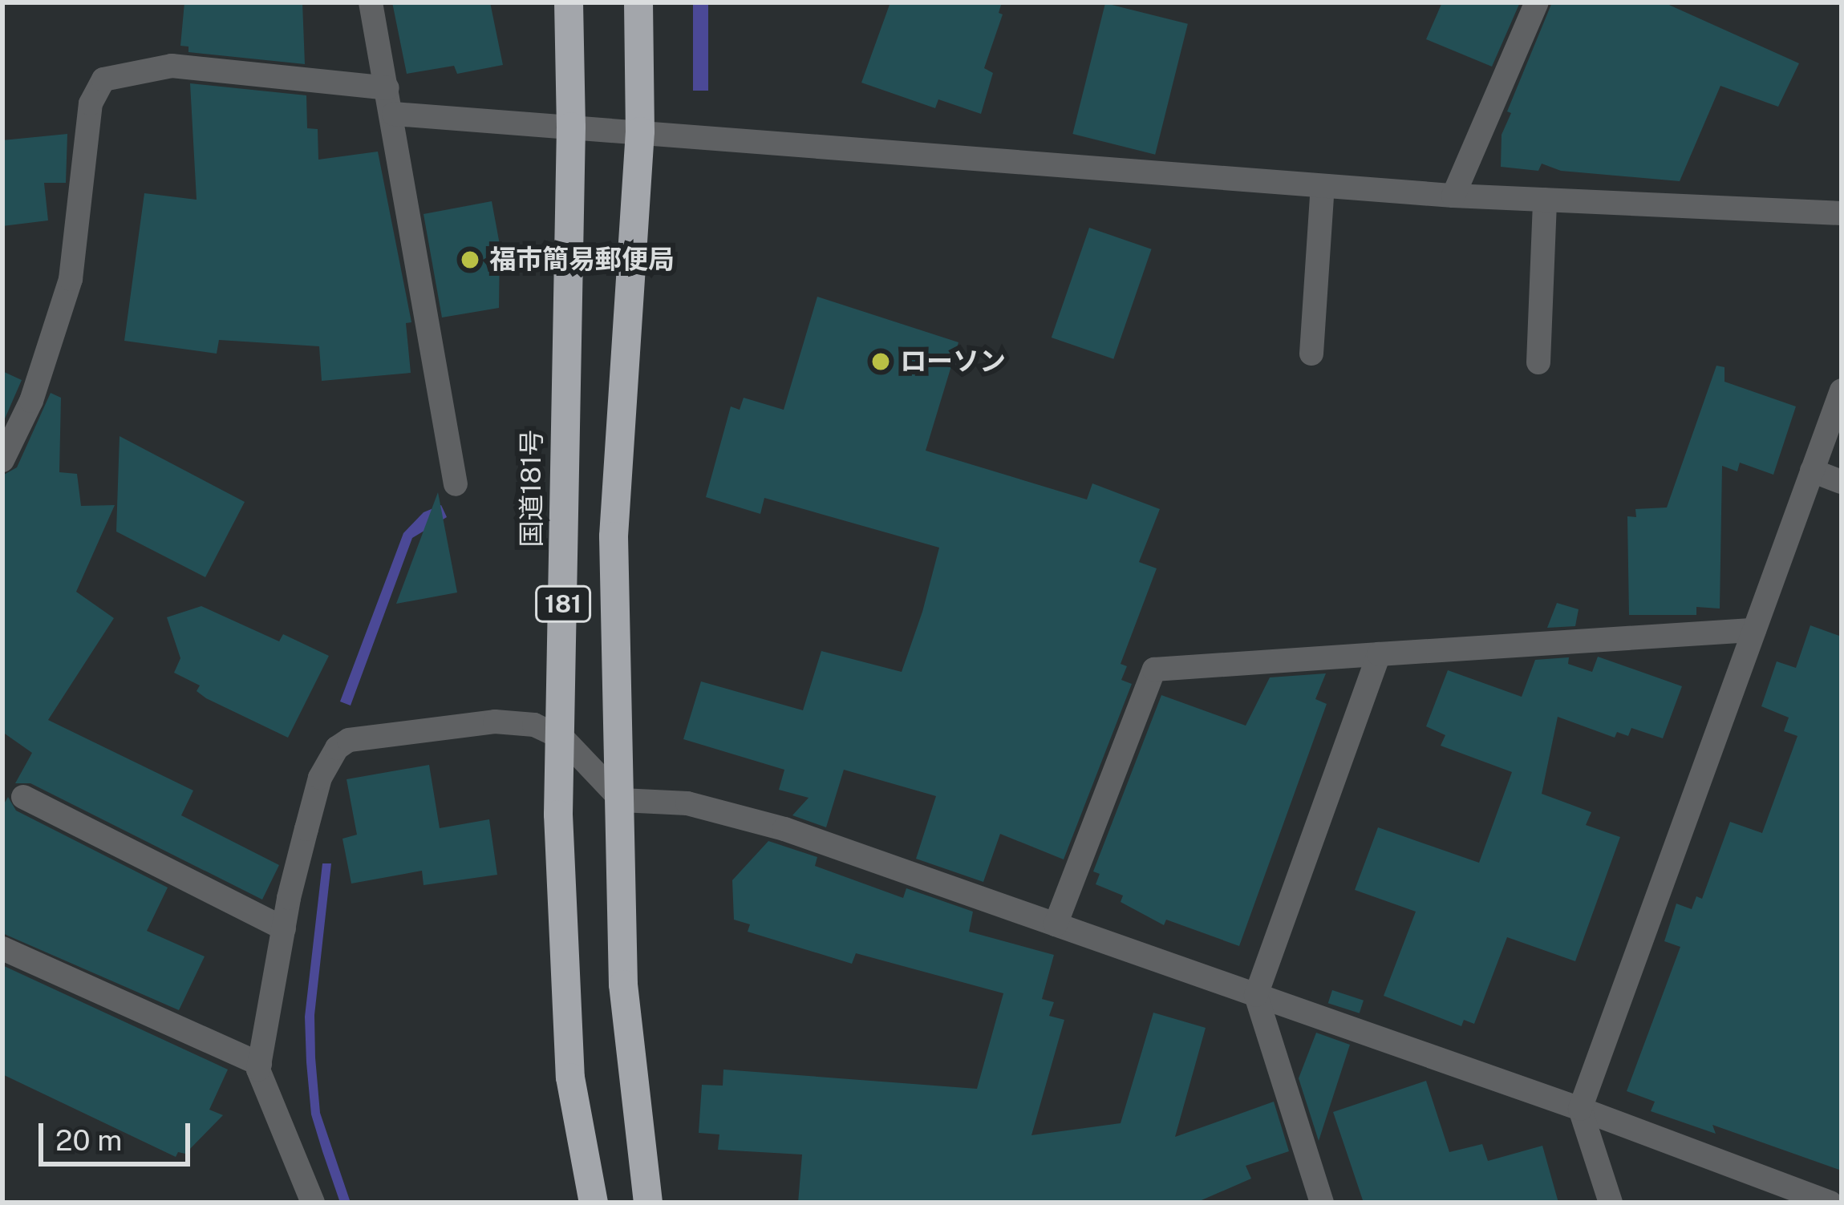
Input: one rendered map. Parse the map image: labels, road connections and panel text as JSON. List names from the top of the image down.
{
  "streets": {
    "highway": ["国道181号", "181"]
  },
  "places": ["福市簡易郵便局", "ローソン"],
  "scale_bar": "20 m"
}
